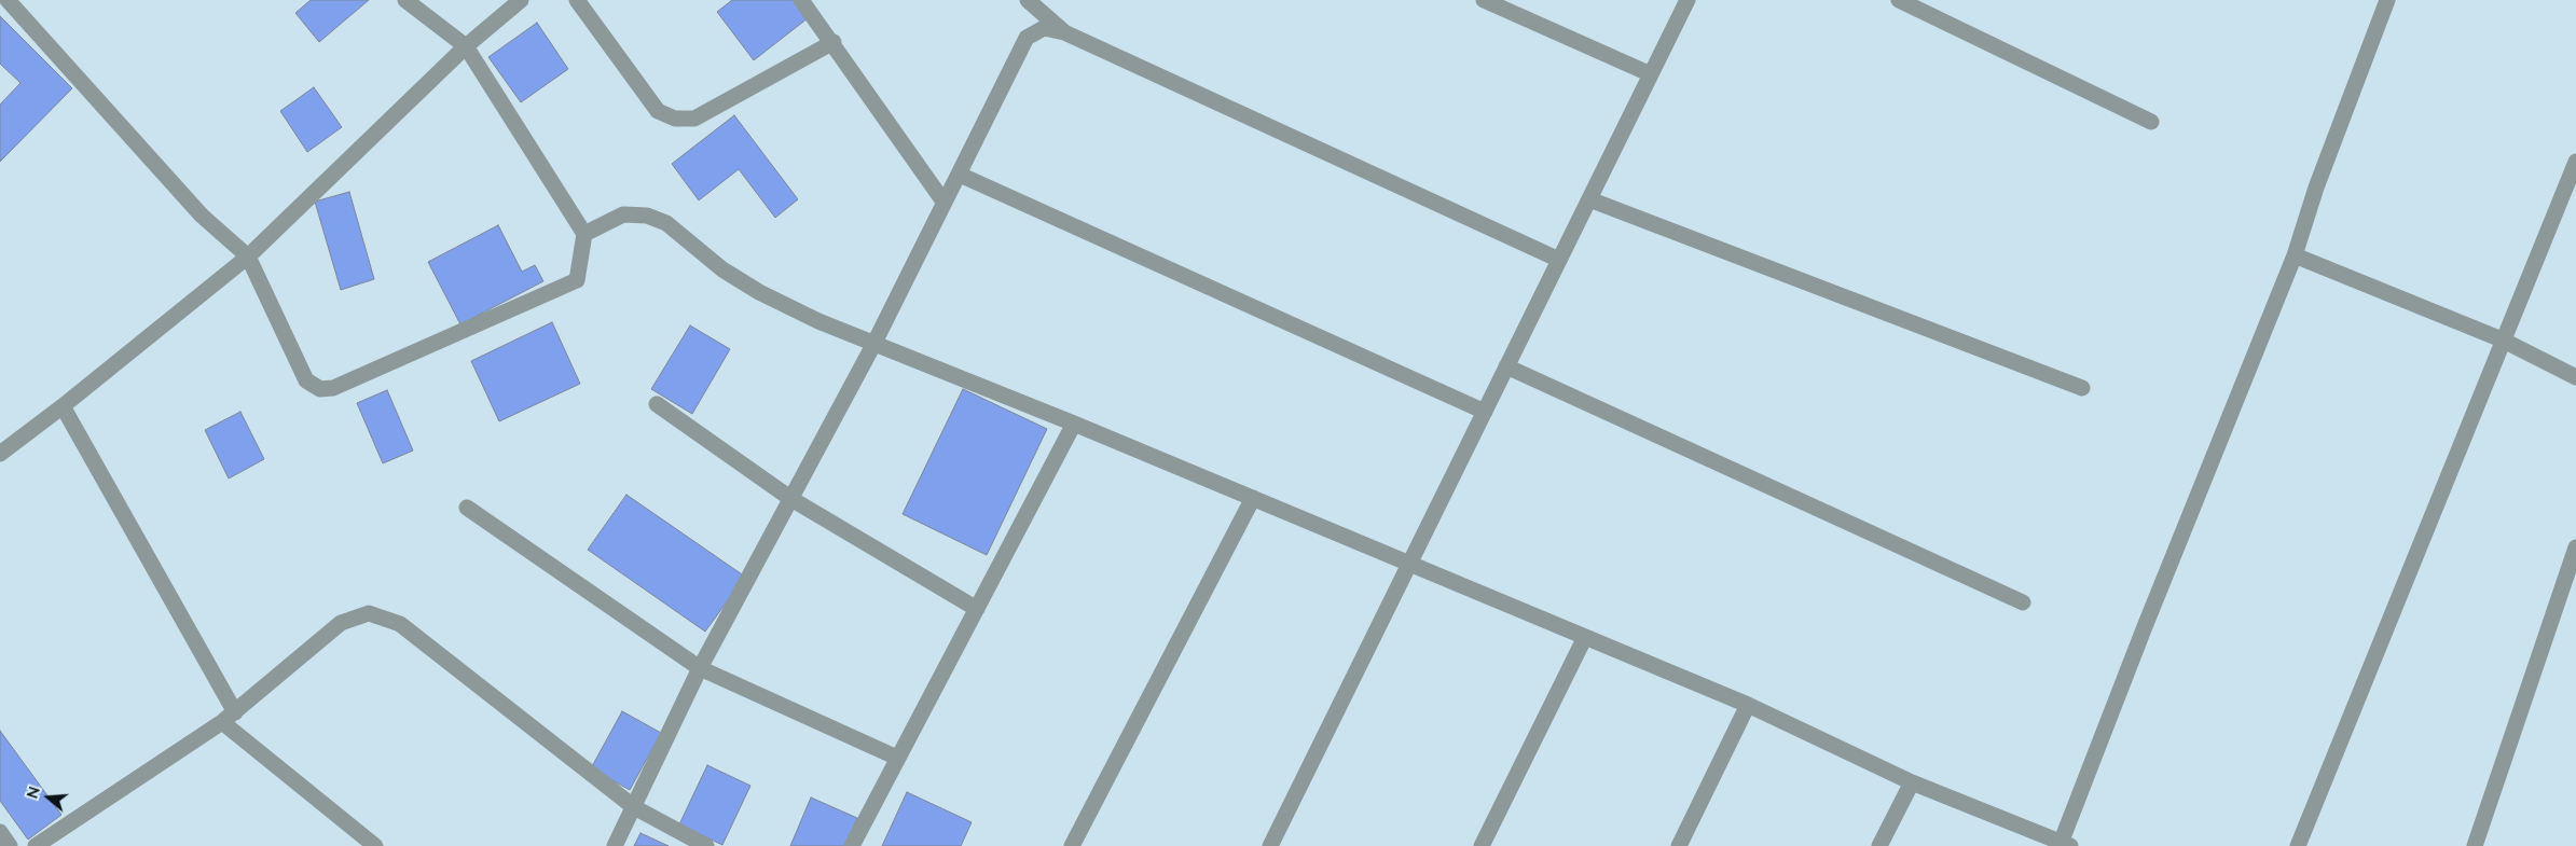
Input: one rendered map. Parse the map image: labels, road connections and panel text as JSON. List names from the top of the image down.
{
  "north": "left"
}
